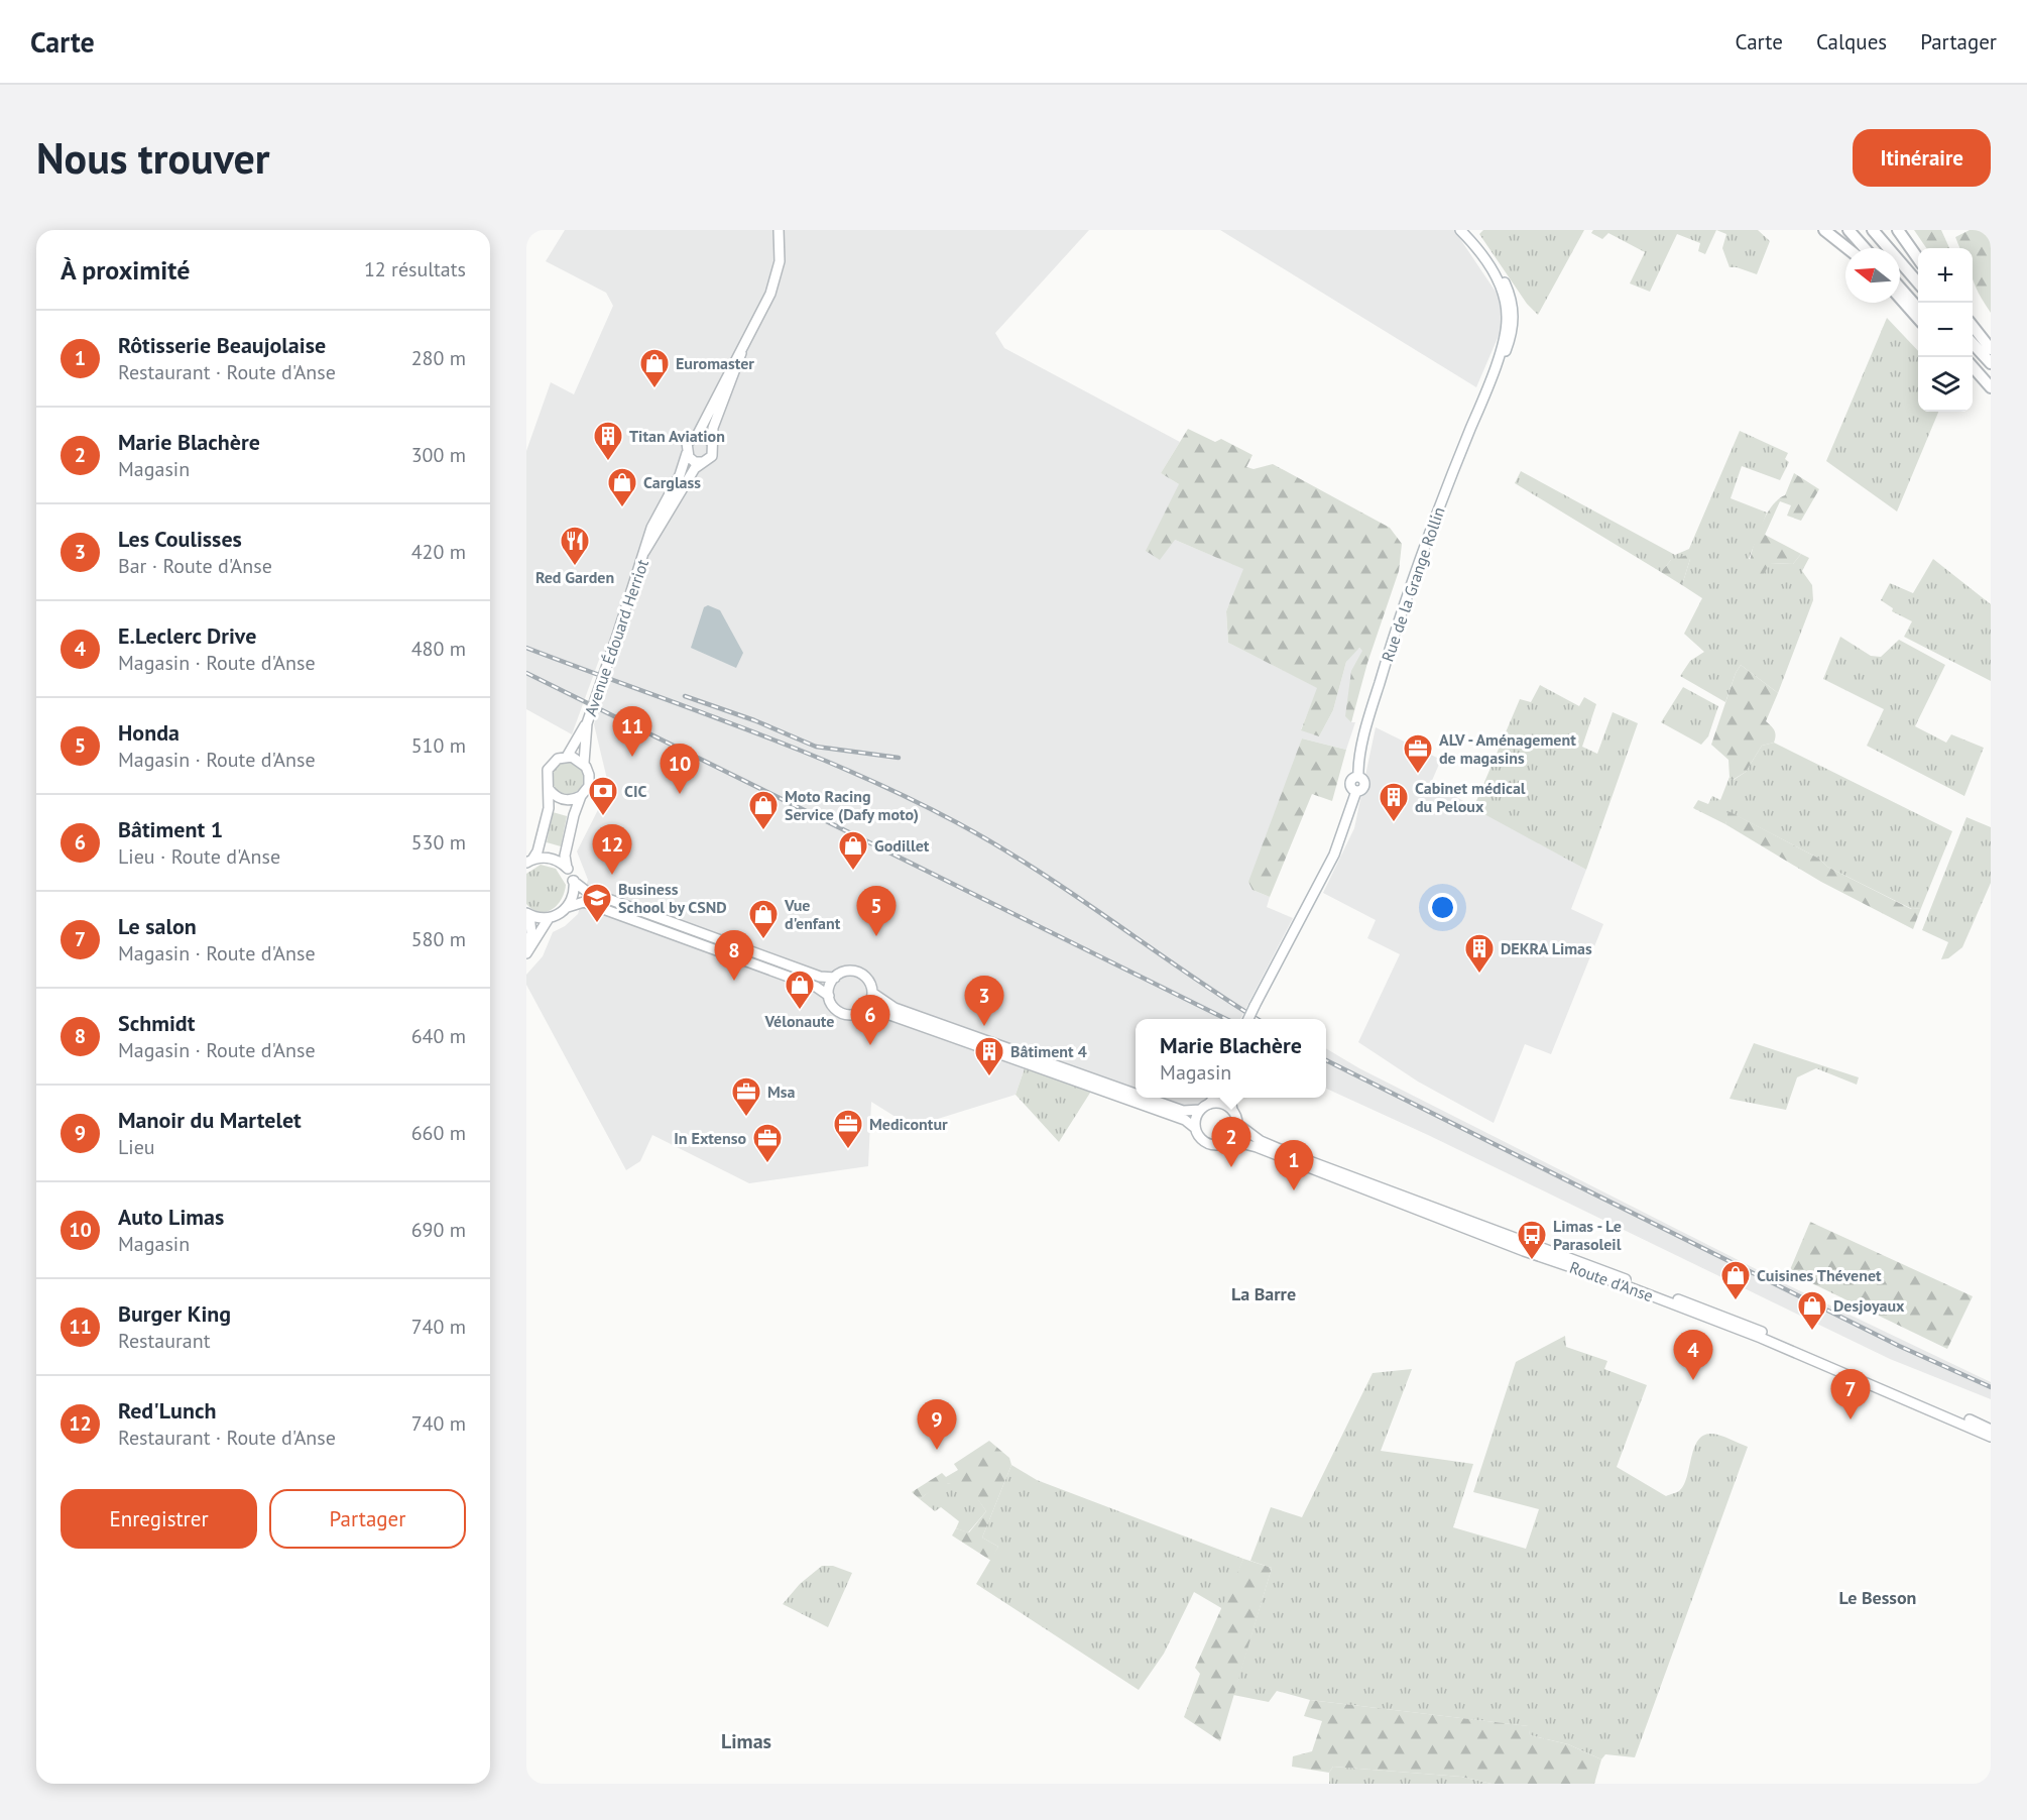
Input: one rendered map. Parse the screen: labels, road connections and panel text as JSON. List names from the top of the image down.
{
  "streets": {
    "main road": ["Rue de la Grange Rollin", "Avenue Édouard Herriot", "Route d'Anse"]
  },
  "districts": ["La Barre", "Le Besson", "Limas"],
  "places": {
    "shop": [
      "Euromaster",
      "Carglass",
      "Moto Racing Service (Dafy moto)",
      "Godillet",
      "Vue d'enfant",
      "Vélonaute",
      "Cuisines Thévenet",
      "Desjoyaux"
    ],
    "building": [
      "Titan Aviation",
      "Cabinet médical du Peloux",
      "DEKRA Limas",
      "Bâtiment 4"
    ],
    "restaurant": ["Red Garden"],
    "office": [
      "ALV - Aménagement de magasins",
      "Msa",
      "Medicontur",
      "In Extenso"
    ],
    "bank": ["CIC"],
    "school or university": ["Business School by CSND"],
    "bus stop": ["Limas - Le Parasoleil"]
  },
  "north": "left",
  "page": {
    "header": "Carte",
    "nav": ["Carte", "Calques", "Partager"],
    "buttons": [
      "Itinéraire",
      ["Enregistrer", "Partager"]
    ],
    "title": "Nous trouver",
    "heading": ["À proximité", "12 résultats"],
    "map_buttons": ["+", "−"],
    "list": [
      {
        "mark": "1",
        "name": "Rôtisserie Beaujolaise",
        "note": "Restaurant · Route d'Anse",
        "value": "280 m"
      },
      {
        "mark": "2",
        "name": "Marie Blachère",
        "note": "Magasin",
        "value": "300 m"
      },
      {
        "mark": "3",
        "name": "Les Coulisses",
        "note": "Bar · Route d'Anse",
        "value": "420 m"
      },
      {
        "mark": "4",
        "name": "E.Leclerc Drive",
        "note": "Magasin · Route d'Anse",
        "value": "480 m"
      },
      {
        "mark": "5",
        "name": "Honda",
        "note": "Magasin · Route d'Anse",
        "value": "510 m"
      },
      {
        "mark": "6",
        "name": "Bâtiment 1",
        "note": "Lieu · Route d'Anse",
        "value": "530 m"
      },
      {
        "mark": "7",
        "name": "Le salon",
        "note": "Magasin · Route d'Anse",
        "value": "580 m"
      },
      {
        "mark": "8",
        "name": "Schmidt",
        "note": "Magasin · Route d'Anse",
        "value": "640 m"
      },
      {
        "mark": "9",
        "name": "Manoir du Martelet",
        "note": "Lieu",
        "value": "660 m"
      },
      {
        "mark": "10",
        "name": "Auto Limas",
        "note": "Magasin",
        "value": "690 m"
      },
      {
        "mark": "11",
        "name": "Burger King",
        "note": "Restaurant",
        "value": "740 m"
      },
      {
        "mark": "12",
        "name": "Red'Lunch",
        "note": "Restaurant · Route d'Anse",
        "value": "740 m"
      }
    ],
    "pins": [
      "11",
      "10",
      "12",
      "5",
      "8",
      "3",
      "6",
      "2",
      "1",
      "4",
      "7",
      "9"
    ],
    "popup": ["Marie Blachère", "Magasin"]
  }
}
